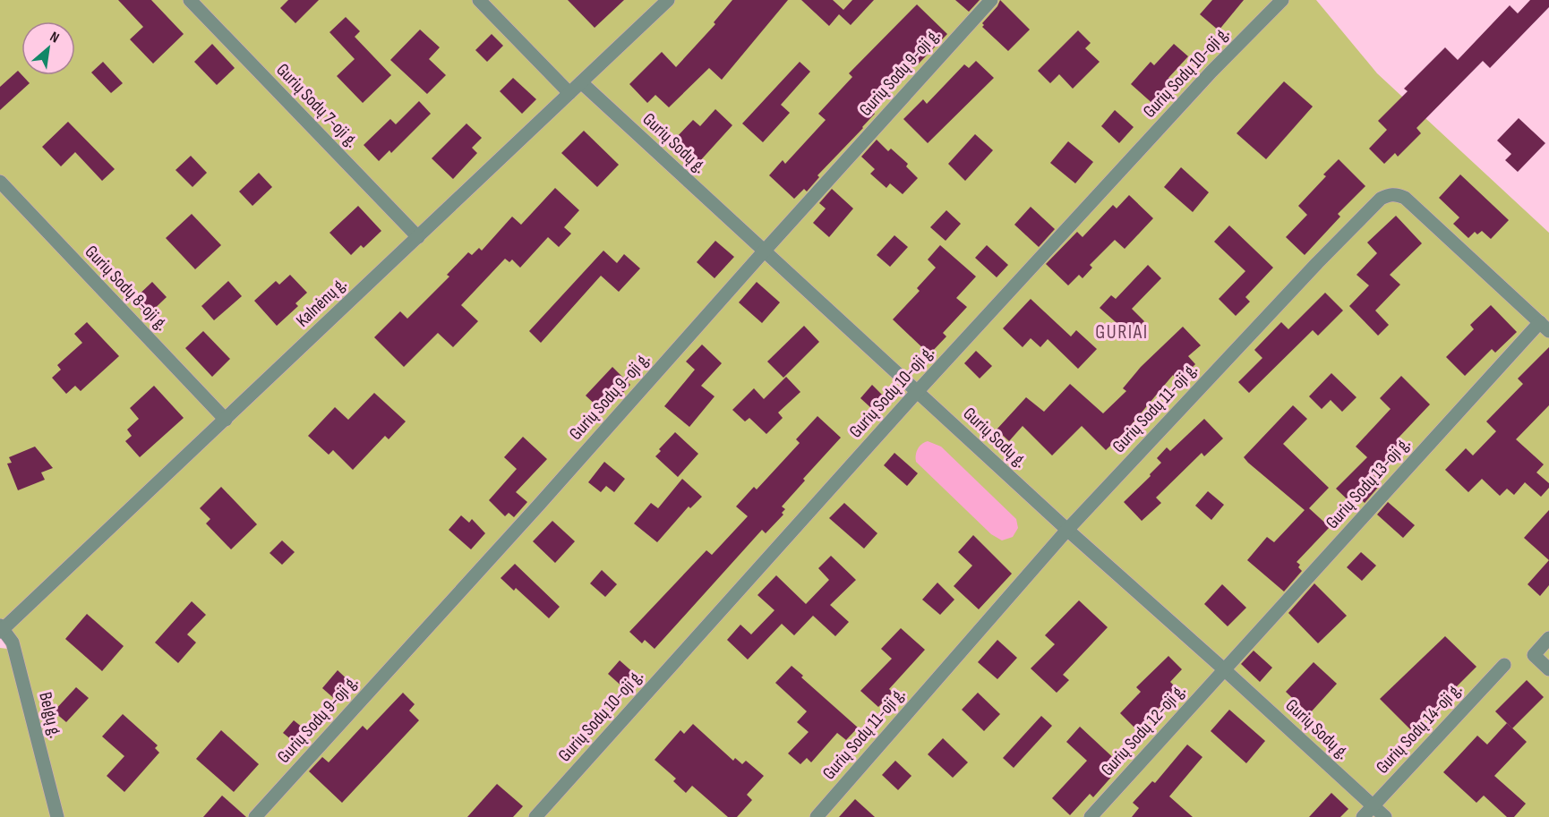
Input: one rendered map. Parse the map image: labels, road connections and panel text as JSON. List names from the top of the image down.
{
  "streets": {
    "street": [
      "Gurių Sodų 9-oji g.",
      "Gurių Sodų 10-oji g.",
      "Gurių Sodų 7-oji g.",
      "Gurių Sodų g.",
      "Gurių Sodų 8-oji g.",
      "Kalnėnų g.",
      "Gurių Sodų 11-oji g.",
      "Gurių Sodų 13-oji g.",
      "Belgų g.",
      "Gurių Sodų 14-oji g.",
      "Gurių Sodų 12-oji g."
    ]
  },
  "crossings": [
    ["Gurių Sodų 9-oji g.", "Gurių Sodų g."],
    ["Gurių Sodų 10-oji g.", "Gurių Sodų g."],
    ["Gurių Sodų 7-oji g.", "Kalnėnų g."],
    ["Gurių Sodų g.", "Kalnėnų g."],
    ["Gurių Sodų g.", "Gurių Sodų 11-oji g."],
    ["Gurių Sodų g.", "Gurių Sodų 13-oji g."],
    ["Gurių Sodų g.", "Gurių Sodų 14-oji g."],
    ["Gurių Sodų g.", "Gurių Sodų 12-oji g."],
    ["Gurių Sodų 8-oji g.", "Kalnėnų g."],
    ["Kalnėnų g.", "Belgų g."],
    ["Gurių Sodų 11-oji g.", "Gurių Sodų 13-oji g."],
    ["Gurių Sodų 13-oji g.", "Gurių Sodų 12-oji g."]
  ],
  "districts": ["GURIAI"],
  "north": "top right"
}
